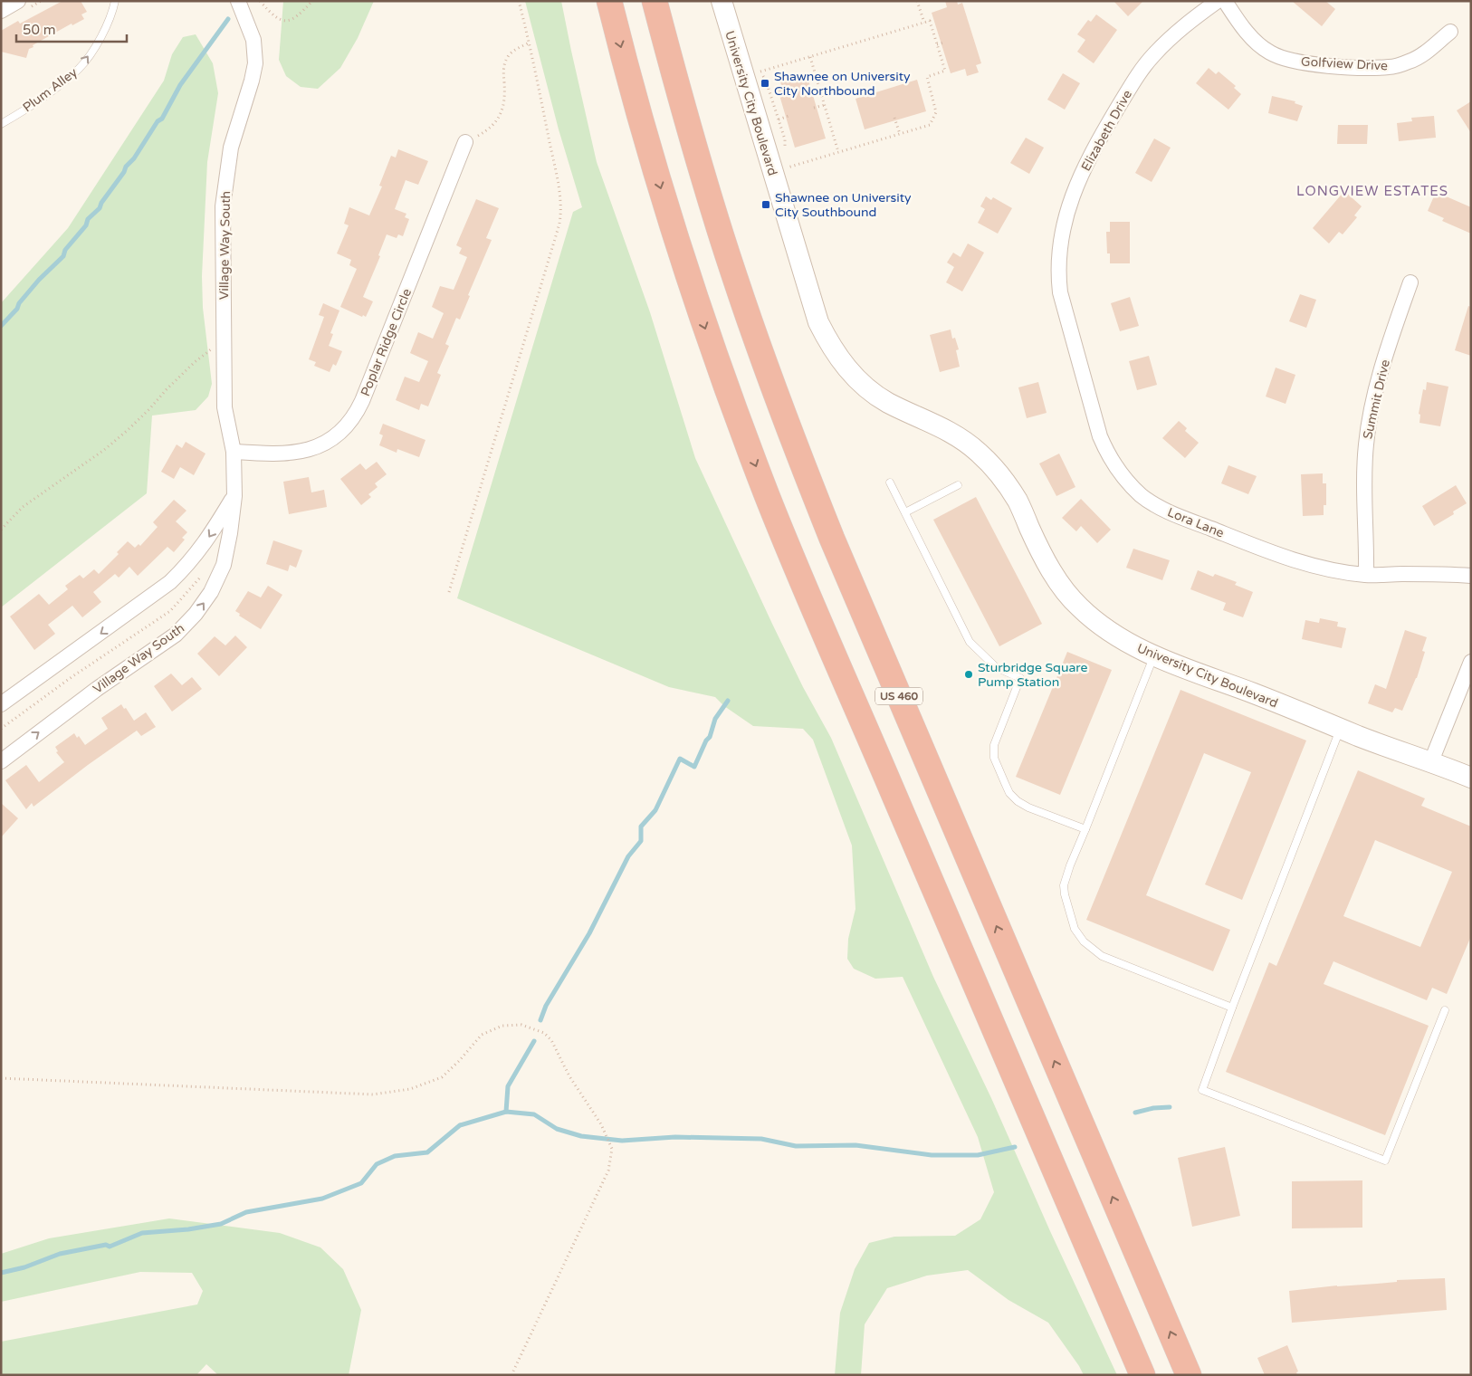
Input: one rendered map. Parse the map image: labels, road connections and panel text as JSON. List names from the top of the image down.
{
  "streets": {
    "highway": ["US 460"],
    "main road": ["University City Boulevard"],
    "street": [
      "Golfview Drive",
      "Elizabeth Drive",
      "Village Way South",
      "Poplar Ridge Circle",
      "Summit Drive",
      "Lora Lane"
    ],
    "lane": ["Plum Alley"]
  },
  "crossings": [
    ["Elizabeth Drive", "Lora Lane"],
    ["Village Way South", "Poplar Ridge Circle"],
    ["Summit Drive", "Lora Lane"]
  ],
  "one_way": ["Plum Alley"],
  "districts": ["LONGVIEW ESTATES"],
  "places": {
    "transit": ["Shawnee on University City Northbound", "Shawnee on University City Southbound"],
    "other": ["Sturbridge Square Pump Station"]
  },
  "scale_bar": "50 m"
}
